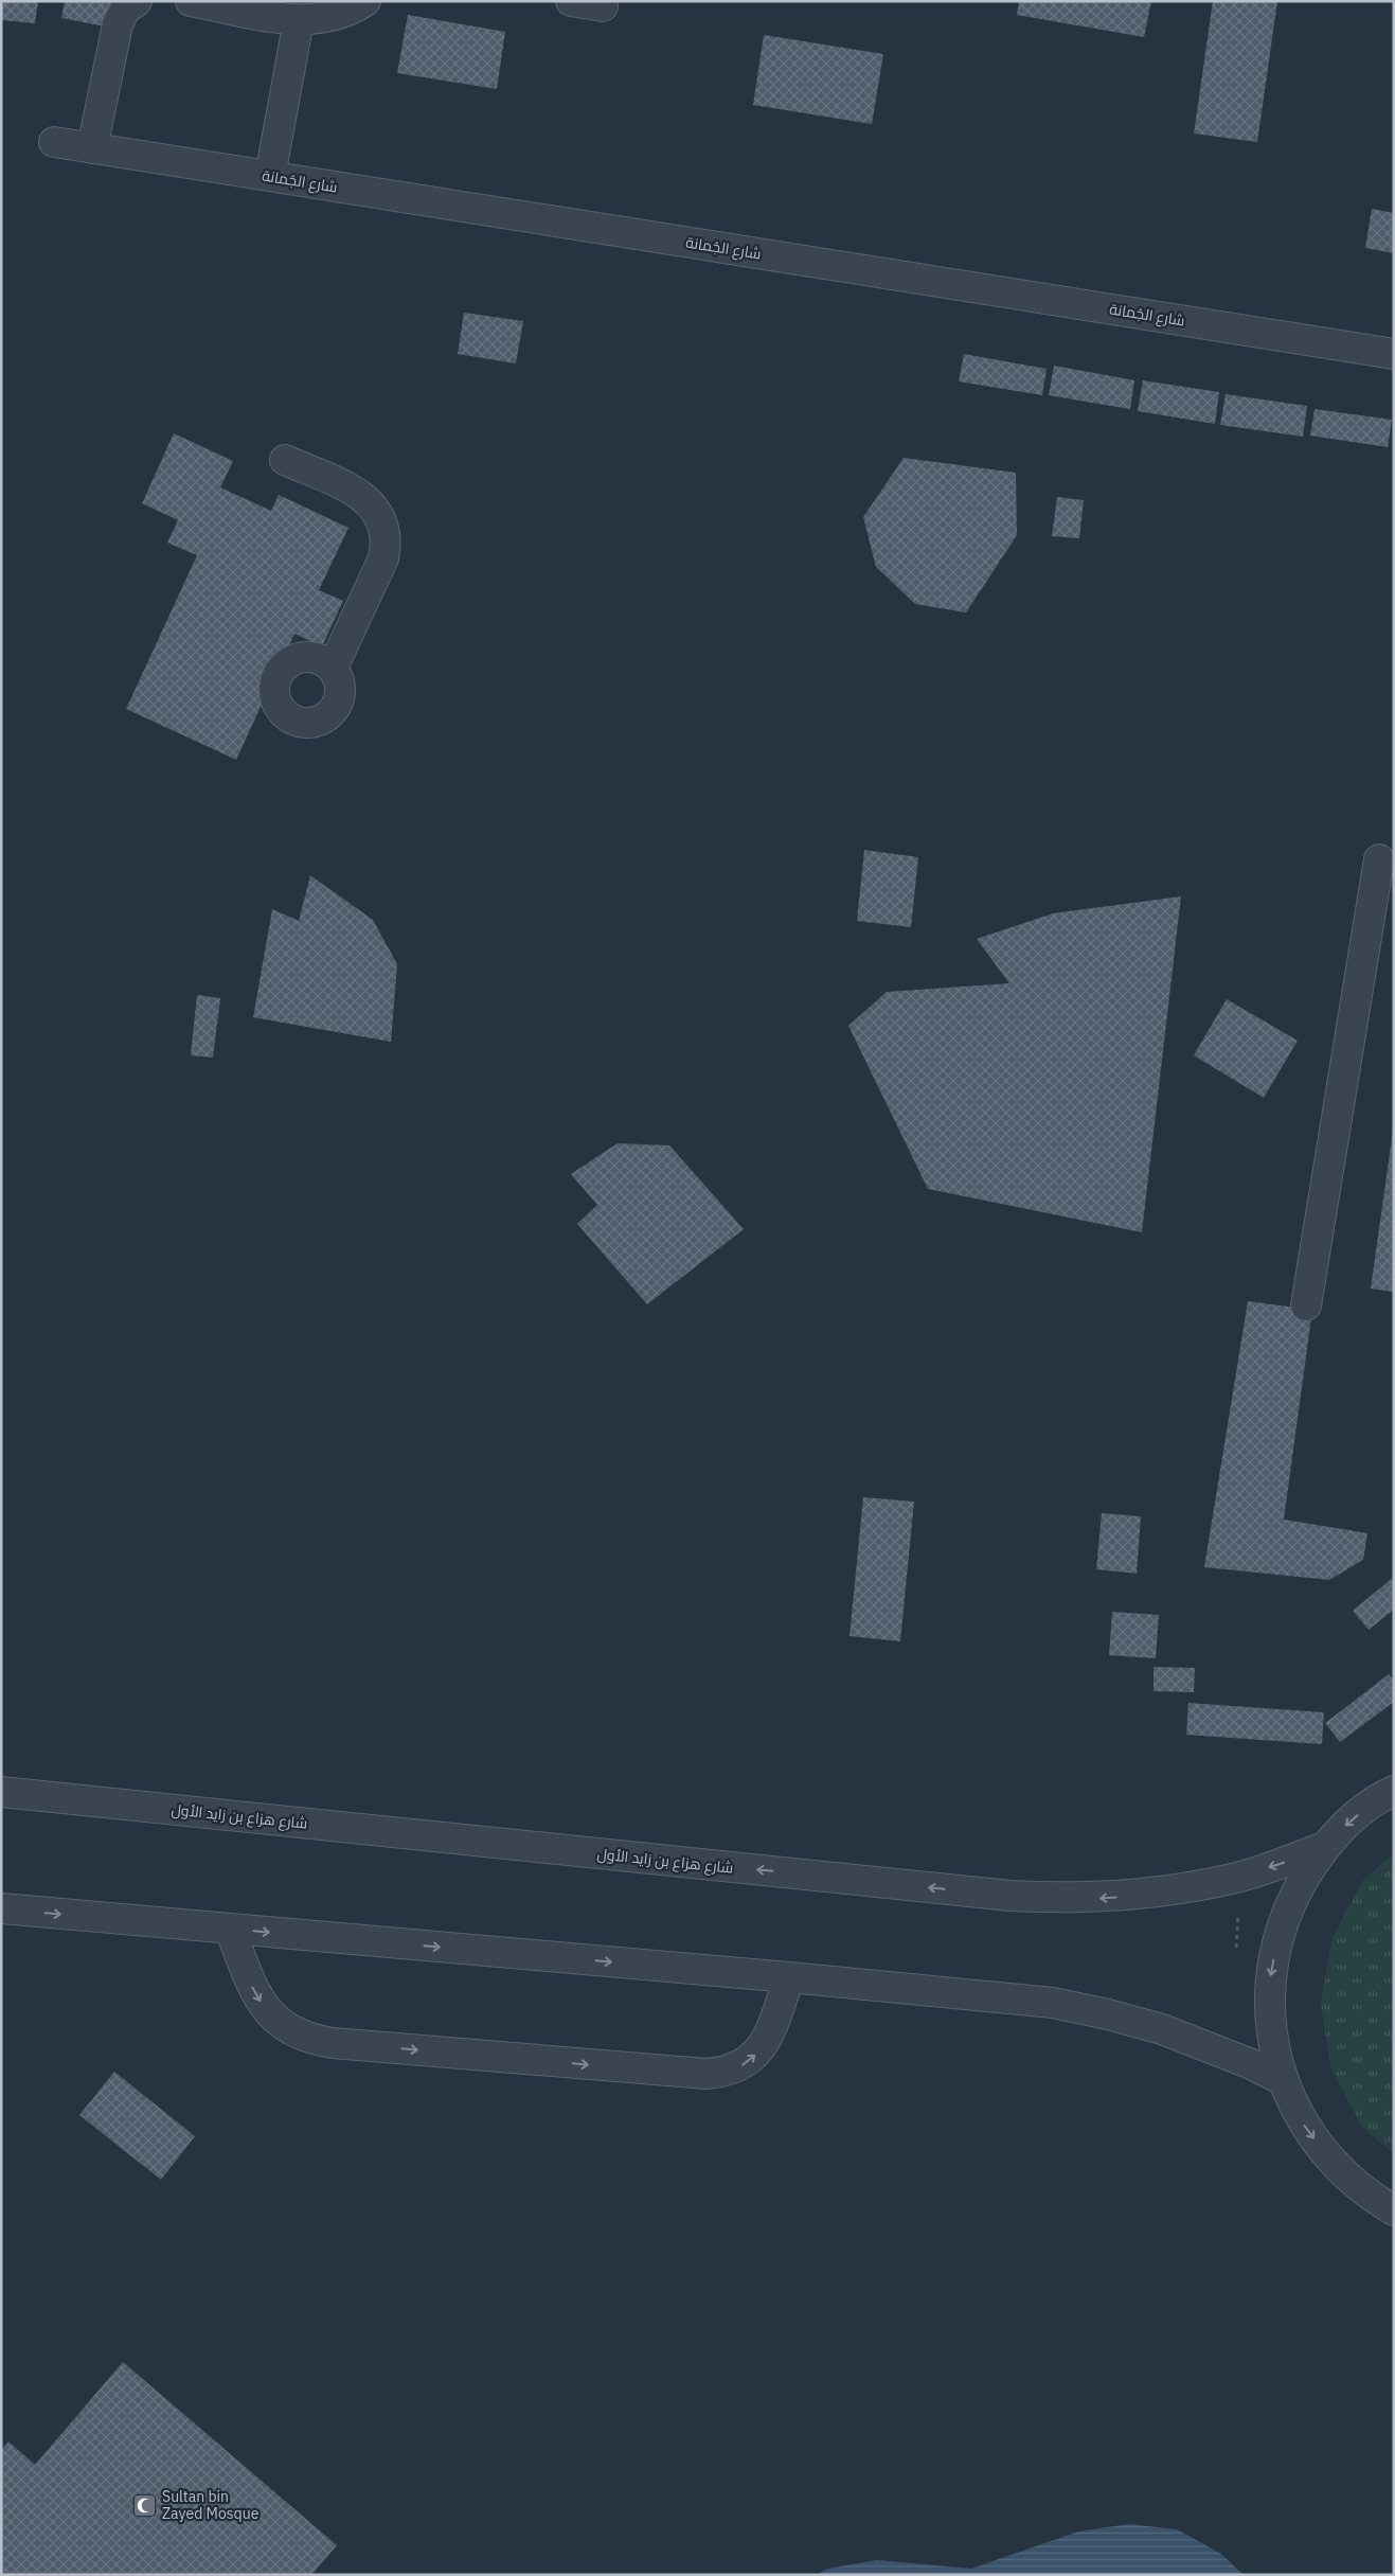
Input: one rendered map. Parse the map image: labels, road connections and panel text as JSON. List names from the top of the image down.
{
  "streets": {
    "street": ["شارع الجُمانة", "شارع هزاع بن زايد الأول"]
  },
  "places": {
    "mosque": ["Sultan bin Zayed Mosque"]
  }
}
